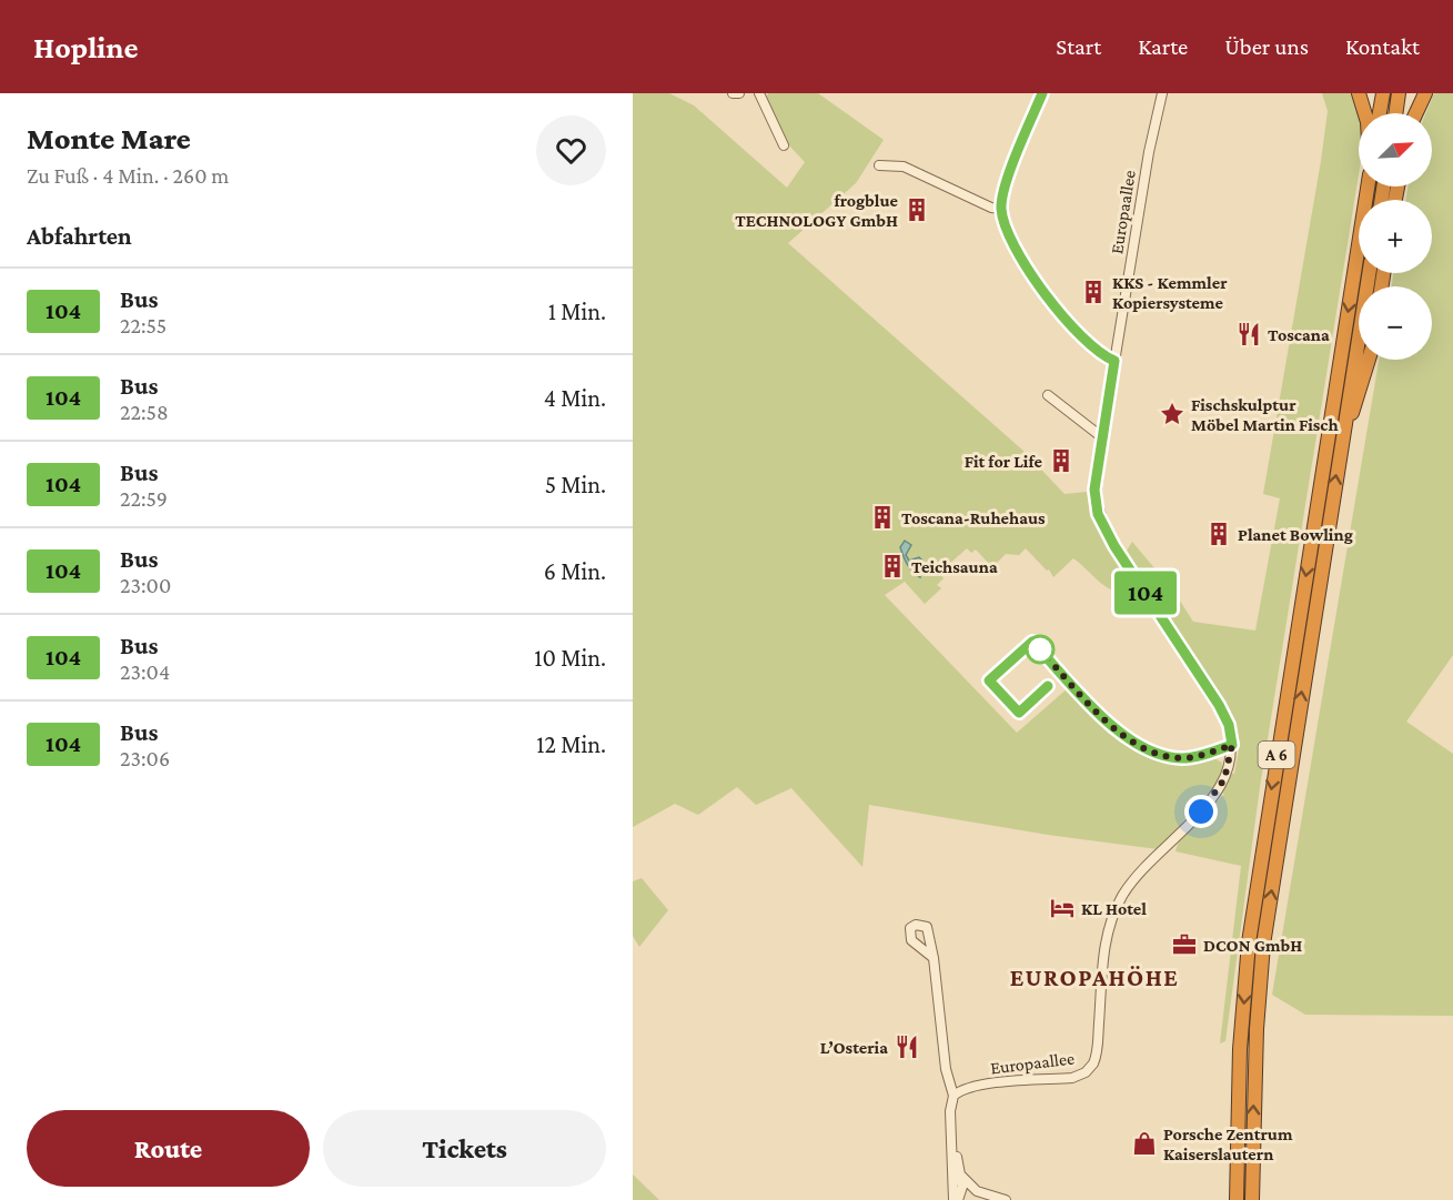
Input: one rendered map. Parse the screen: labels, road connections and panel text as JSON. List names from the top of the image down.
{
  "streets": {
    "highway": ["A 6"],
    "street": ["Europaallee"]
  },
  "districts": ["EUROPAHÖHE"],
  "places": {
    "building": [
      "frogblue TECHNOLOGY GmbH",
      "KKS - Kemmler Kopiersysteme",
      "Fit for Life",
      "Toscana-Ruhehaus",
      "Planet Bowling",
      "Teichsauna"
    ],
    "restaurant": ["Toscana", "L’Osteria"],
    "place": ["Fischskulptur Möbel Martin Fisch"],
    "hotel": ["KL Hotel"],
    "office": ["DCON GmbH"],
    "shop": ["Porsche Zentrum Kaiserslautern"]
  },
  "lines": ["bus line 104"],
  "north": "top right",
  "page": {
    "header": "Hopline",
    "nav": [
      "Start",
      "Karte",
      "Über uns",
      "Kontakt"
    ],
    "heading": [
      ["Monte Mare", "Zu Fuß · 4 Min. · 260 m"],
      "Abfahrten"
    ],
    "on_map": "104",
    "map_buttons": ["+", "−"],
    "list": [
      {
        "mark": "104",
        "name": "Bus",
        "note": "22:55",
        "value": "1 Min."
      },
      {
        "mark": "104",
        "name": "Bus",
        "note": "22:58",
        "value": "4 Min."
      },
      {
        "mark": "104",
        "name": "Bus",
        "note": "22:59",
        "value": "5 Min."
      },
      {
        "mark": "104",
        "name": "Bus",
        "note": "23:00",
        "value": "6 Min."
      },
      {
        "mark": "104",
        "name": "Bus",
        "note": "23:04",
        "value": "10 Min."
      },
      {
        "mark": "104",
        "name": "Bus",
        "note": "23:06",
        "value": "12 Min."
      }
    ],
    "buttons": ["Route", "Tickets"]
  }
}
